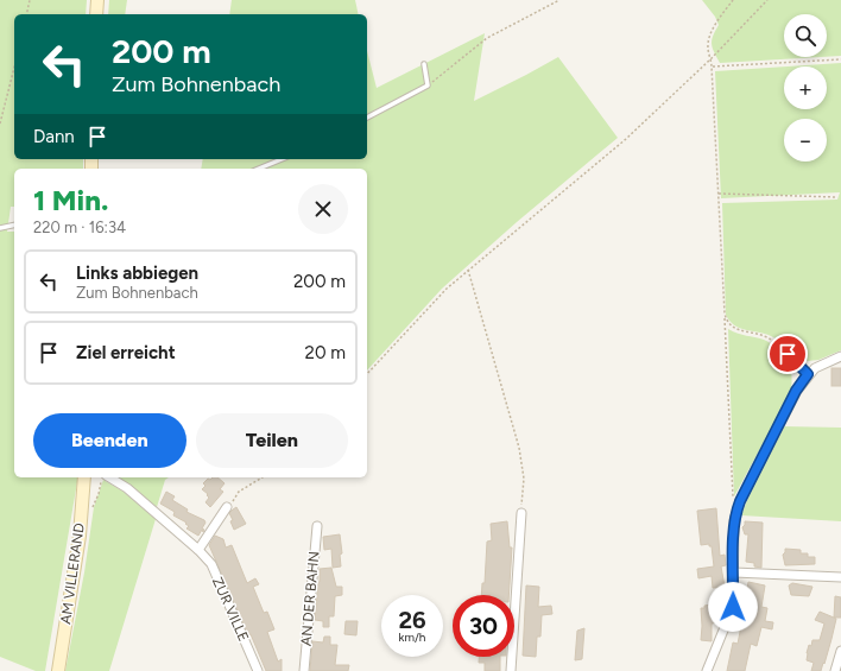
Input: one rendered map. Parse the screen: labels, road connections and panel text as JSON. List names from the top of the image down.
{
  "streets": {
    "main road": ["AM VILLERAND"],
    "street": ["AN DER BAHN", "ZUR VILLE"]
  },
  "page": {
    "map_buttons": ["+", "−"],
    "turn": ["200 m", "Zum Bohnenbach"],
    "then": "Dann",
    "heading": ["1 Min.", "220 m · 16:34"],
    "list": [
      {
        "name": "Links abbiegen",
        "note": "Zum Bohnenbach",
        "value": "200 m"
      },
      {
        "name": "Ziel erreicht",
        "value": "20 m"
      }
    ],
    "buttons": ["Beenden", "Teilen"],
    "speed": "26 km/h",
    "limit": "30"
  }
}
